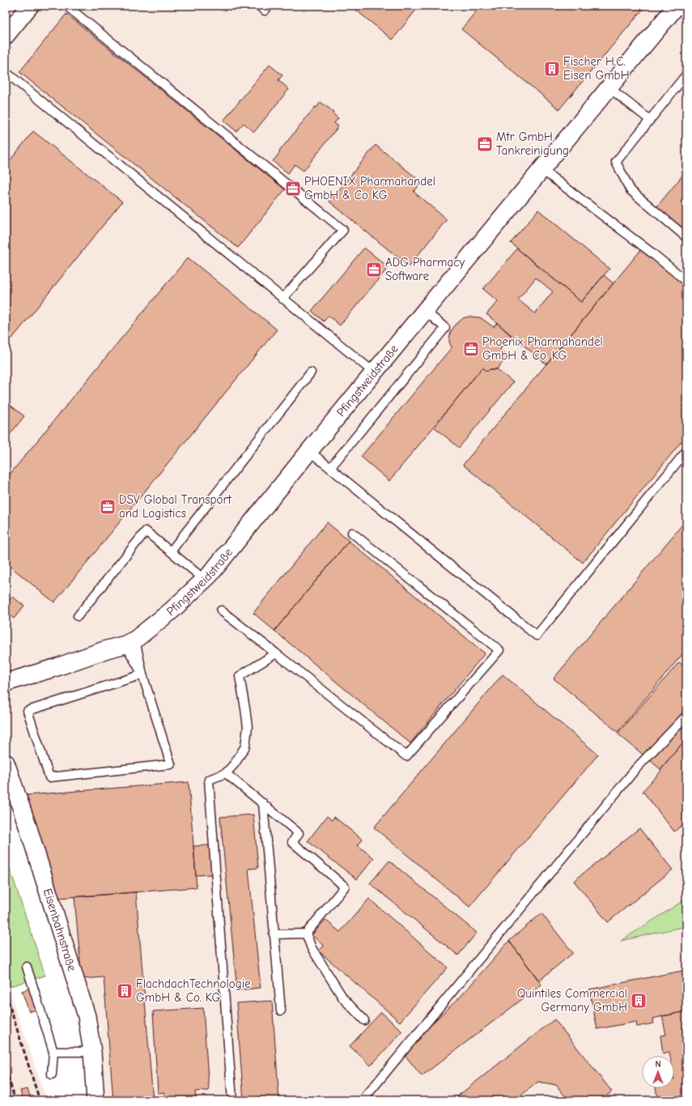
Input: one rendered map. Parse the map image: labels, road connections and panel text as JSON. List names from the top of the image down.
{
  "streets": {
    "street": ["Pfingstweidstraße", "Eisenbahnstraße"]
  },
  "places": {
    "building": ["Fischer H.C. Eisen GmbH", "FlachdachTechnologie GmbH & Co. KG", "Quintiles Commercial Germany GmbH"],
    "office": [
      "Mtr GmbH, Tankreinigung",
      "PHOENIX Pharmahandel GmbH & Co KG",
      "ADG Pharmacy Software",
      "Phoenix Pharmahandel GmbH & Co. KG",
      "DSV Global Transport and Logistics"
    ]
  },
  "north": "top"
}
